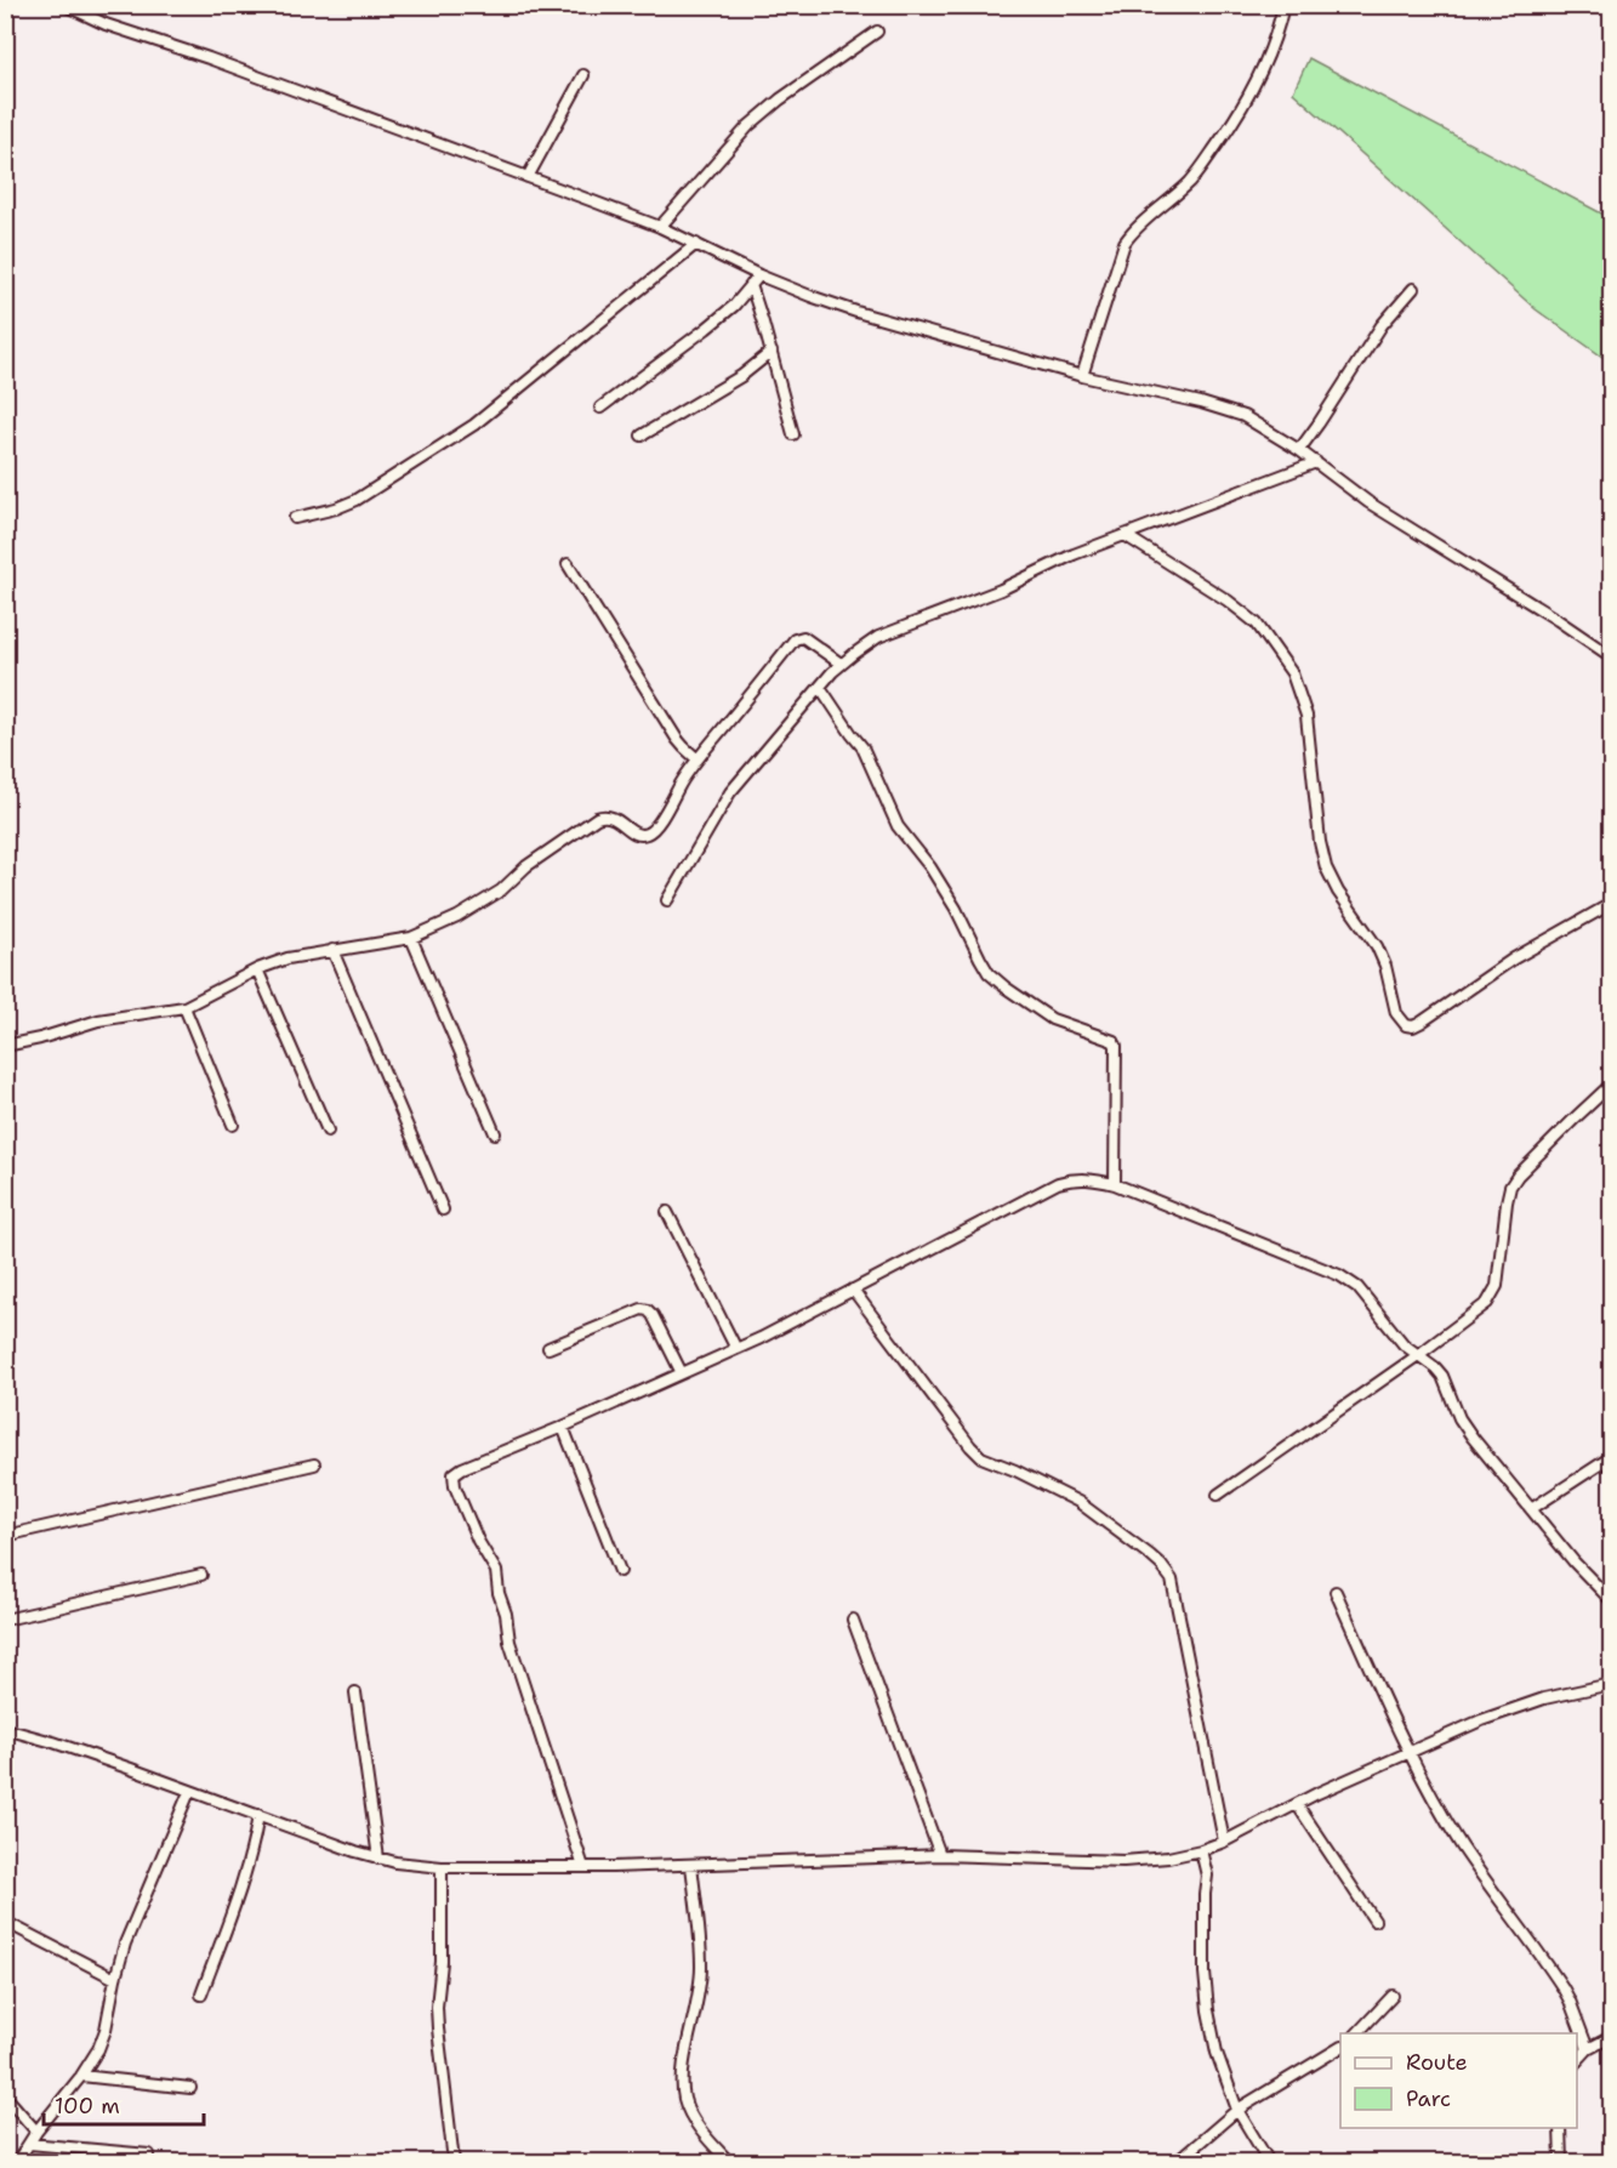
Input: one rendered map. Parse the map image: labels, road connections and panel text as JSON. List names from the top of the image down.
{
  "legend": ["Route", "Parc"],
  "scale_bar": "100 m"
}
